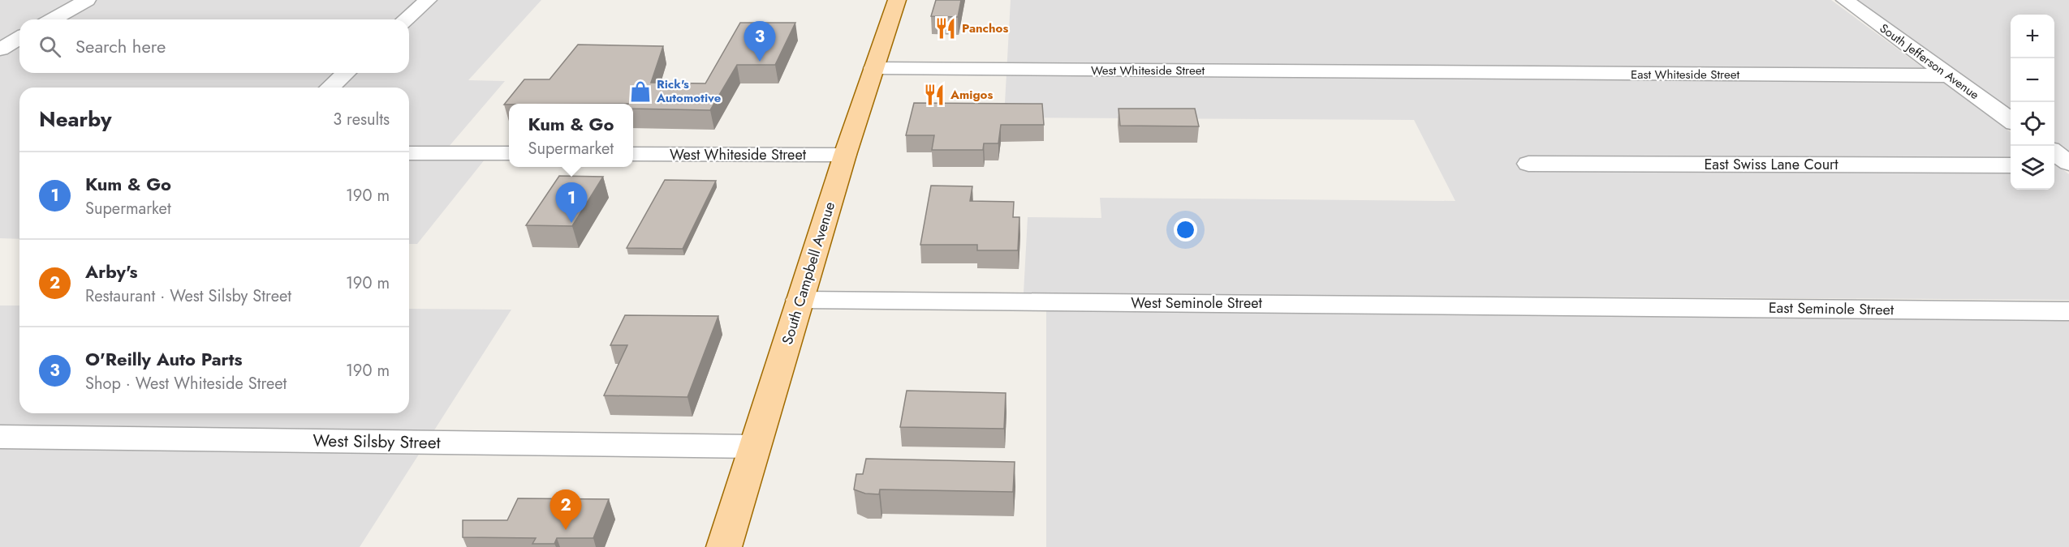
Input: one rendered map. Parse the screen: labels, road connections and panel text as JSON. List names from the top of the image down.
{
  "streets": {
    "main road": ["South Campbell Avenue"],
    "street": [
      "South Jefferson Avenue",
      "West Whiteside Street",
      "East Whiteside Street",
      "East Swiss Lane Court",
      "West Seminole Street",
      "East Seminole Street",
      "West Silsby Street"
    ]
  },
  "crossings": [
    ["South Jefferson Avenue", "East Whiteside Street"],
    ["West Whiteside Street", "East Whiteside Street"],
    ["West Whiteside Street", "South Campbell Avenue"],
    ["South Campbell Avenue", "West Seminole Street"],
    ["South Campbell Avenue", "West Silsby Street"],
    ["West Seminole Street", "East Seminole Street"]
  ],
  "places": {
    "restaurant": ["Panchos", "Amigos"],
    "shop": ["Rick's Automotive"]
  },
  "page": {
    "map_buttons": ["+", "−"],
    "search": "Search here",
    "pins": ["3", "1", "2"],
    "heading": ["Nearby", "3 results"],
    "popup": ["Kum & Go", "Supermarket"],
    "list": [
      {
        "mark": "1",
        "name": "Kum & Go",
        "note": "Supermarket",
        "value": "190 m"
      },
      {
        "mark": "2",
        "name": "Arby's",
        "note": "Restaurant · West Silsby Street",
        "value": "190 m"
      },
      {
        "mark": "3",
        "name": "O'Reilly Auto Parts",
        "note": "Shop · West Whiteside Street",
        "value": "190 m"
      }
    ]
  }
}
